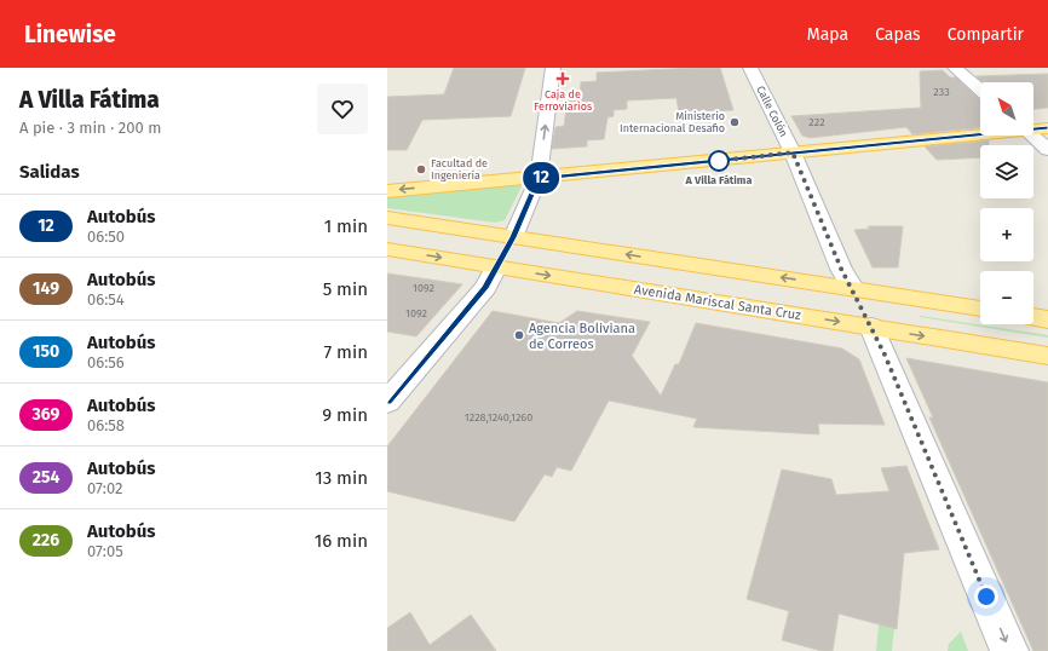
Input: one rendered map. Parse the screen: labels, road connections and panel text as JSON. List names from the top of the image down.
{
  "streets": {
    "main road": ["Calle Colón", "Avenida Mariscal Santa Cruz"]
  },
  "places": {
    "health": ["Caja de Ferroviarios"],
    "other": [
      "Ministerio Internacional Desafio",
      "A Villa Fátima",
      "Facultad de Ingeniería",
      "Agencia Boliviana de Correos"
    ]
  },
  "lines": ["bus line 12"],
  "house_numbers": [
    "233",
    "222",
    "1092",
    "1092",
    "1228,1240,1260"
  ],
  "north": "top left",
  "page": {
    "header": "Linewise",
    "nav": ["Mapa", "Capas", "Compartir"],
    "heading": [
      ["A Villa Fátima", "A pie · 3 min · 200 m"],
      "Salidas"
    ],
    "on_map": "12",
    "map_buttons": ["+", "−"],
    "list": [
      {
        "mark": "12",
        "name": "Autobús",
        "note": "06:50",
        "value": "1 min"
      },
      {
        "mark": "149",
        "name": "Autobús",
        "note": "06:54",
        "value": "5 min"
      },
      {
        "mark": "150",
        "name": "Autobús",
        "note": "06:56",
        "value": "7 min"
      },
      {
        "mark": "369",
        "name": "Autobús",
        "note": "06:58",
        "value": "9 min"
      },
      {
        "mark": "254",
        "name": "Autobús",
        "note": "07:02",
        "value": "13 min"
      },
      {
        "mark": "226",
        "name": "Autobús",
        "note": "07:05",
        "value": "16 min"
      }
    ]
  }
}
